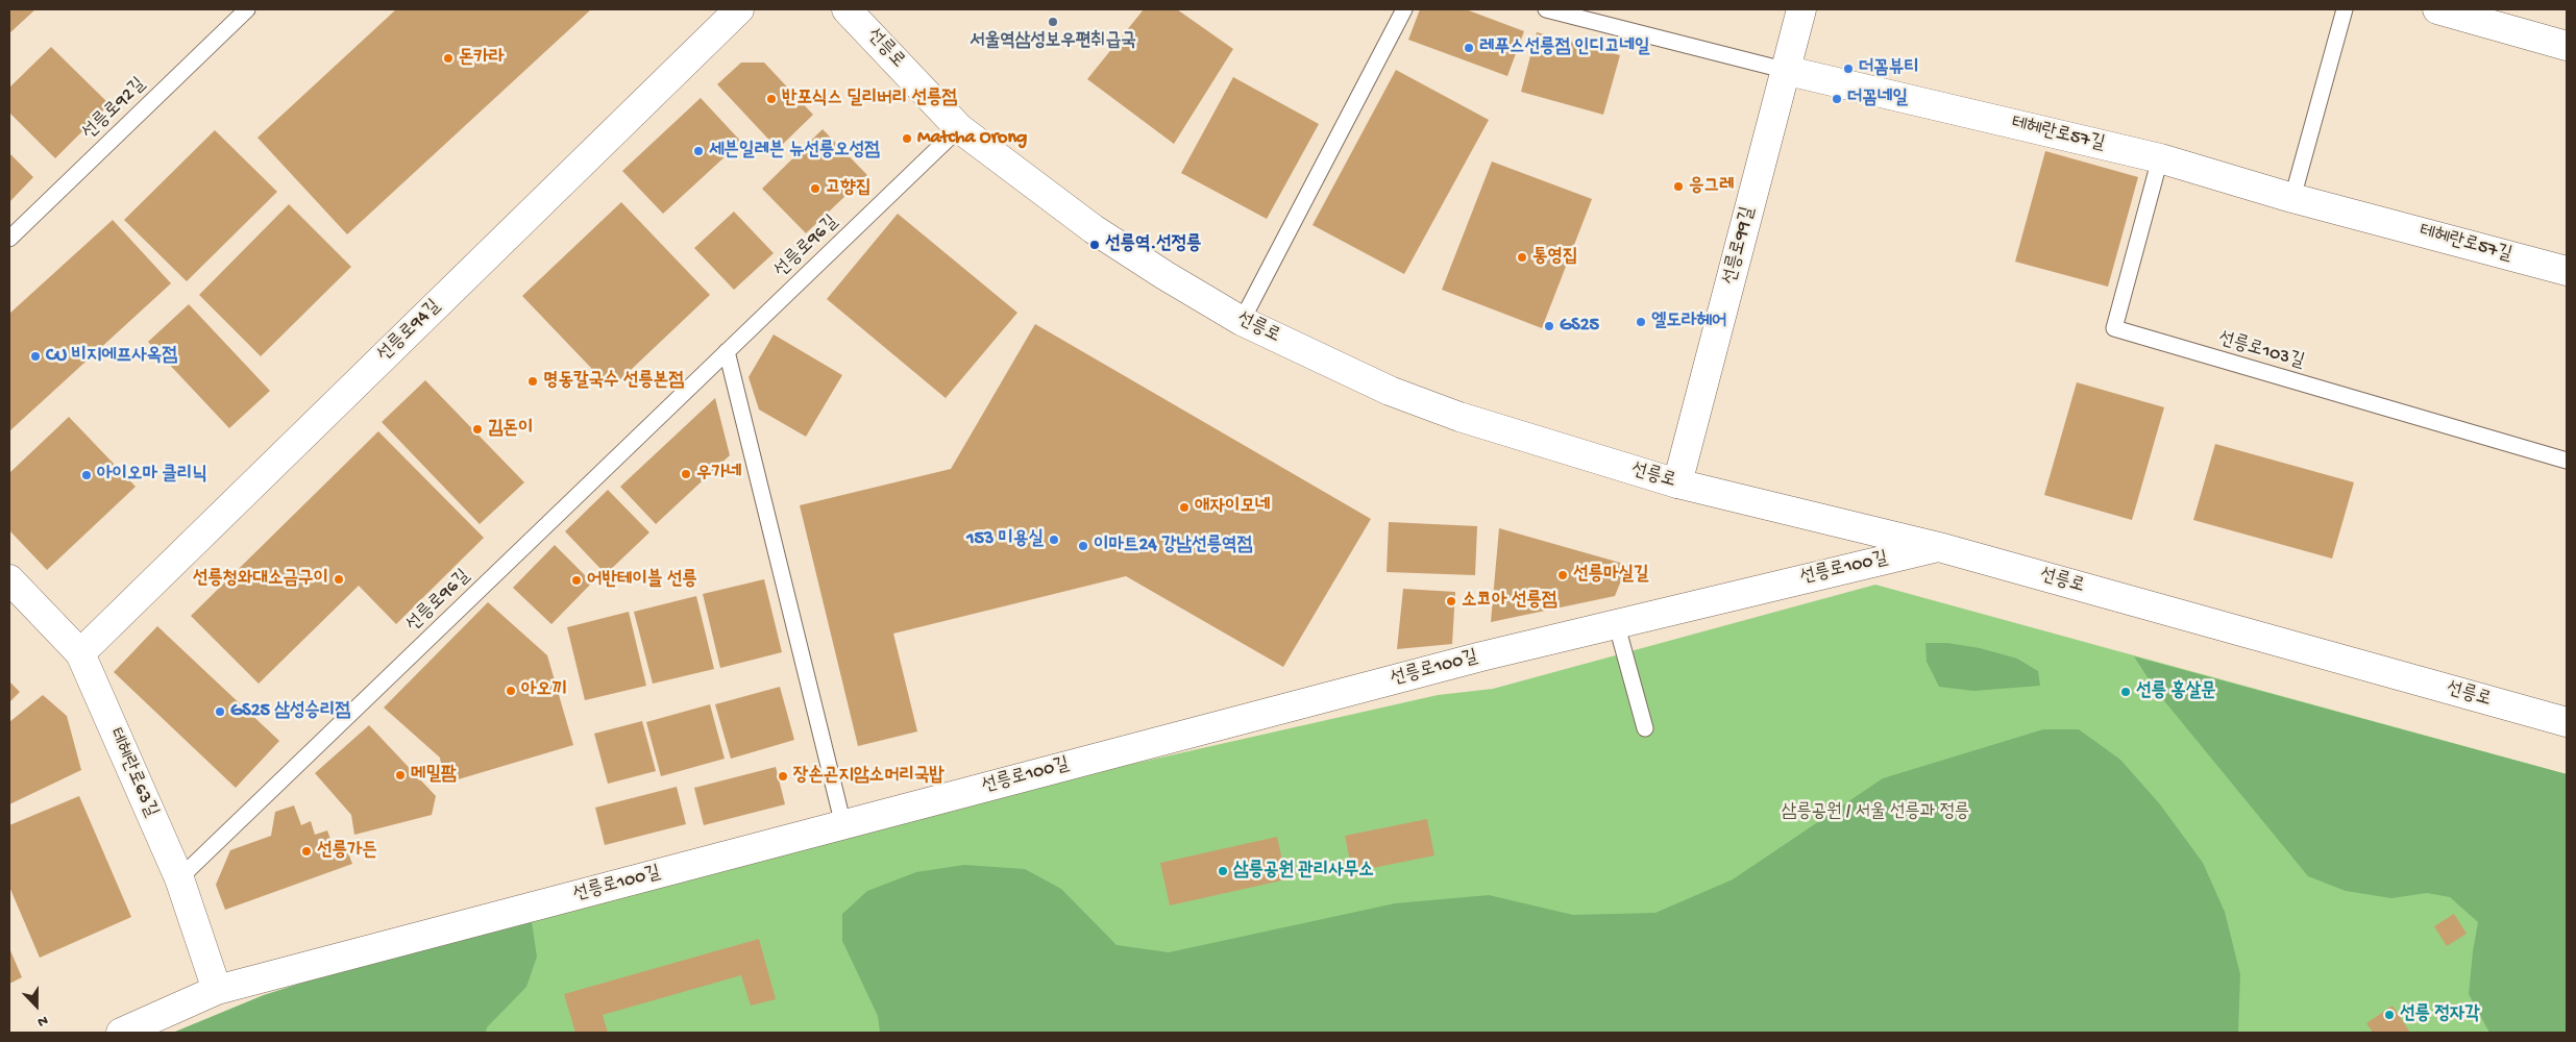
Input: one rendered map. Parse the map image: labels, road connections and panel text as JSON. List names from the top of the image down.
{
  "streets": {
    "street": [
      "선릉로",
      "테헤란로57길",
      "선릉로99길",
      "선릉로94길",
      "선릉로100길",
      "테헤란로63길"
    ],
    "lane": ["선릉로92길", "선릉로96길", "선릉로103길"]
  },
  "crossings": [
    ["선릉로", "선릉로99길"],
    ["선릉로", "선릉로96길"],
    ["선릉로", "선릉로100길"],
    ["테헤란로57길", "선릉로99길"],
    ["테헤란로57길", "선릉로103길"],
    ["선릉로96길", "테헤란로63길"],
    ["선릉로94길", "테헤란로63길"],
    ["선릉로100길", "테헤란로63길"]
  ],
  "parks": ["삼릉공원 / 서울 선릉과 정릉"],
  "places": [
    "서울역삼성보우편취급국",
    "레푸스선릉점 인디고네일",
    "돈카라",
    "더꼼뷰티",
    "반포식스 딜리버리 선릉점",
    "더꼼네일",
    "Matcha Orong",
    "세븐일레븐 뉴선릉오성점",
    "응그레",
    "고향집",
    "선릉역.선정릉",
    "통영집",
    "엘도라헤어",
    "GS25",
    "CU 비지에프사옥점",
    "명동칼국수 선릉본점",
    "김돈이",
    "우가네",
    "아이오마 클리닉",
    "애자이모네",
    "153 미용실",
    "이마트24 강남선릉역점",
    "선릉마실길",
    "선릉청와대소금구이",
    "어반테이블 선릉",
    "소코아 선릉점",
    "아오끼",
    "선릉 홍살문",
    "GS25 삼성승리점",
    "메밀팜",
    "장손곤지암소머리국밥",
    "선릉가든",
    "삼릉공원 관리사무소",
    "선릉 정자각"
  ],
  "north": "bottom"
}
